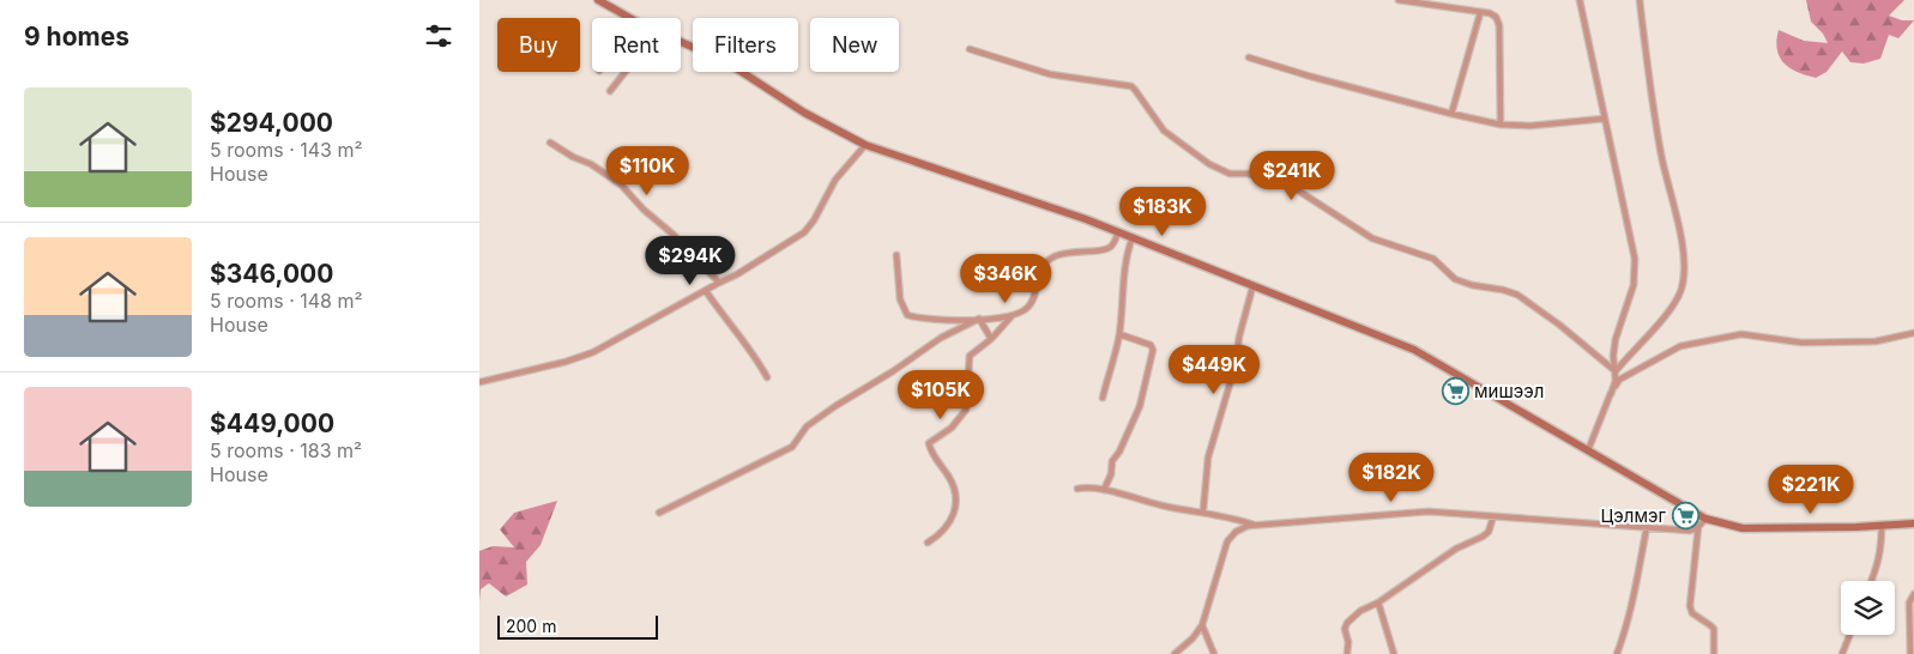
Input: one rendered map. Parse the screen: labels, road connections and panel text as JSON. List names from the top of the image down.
{
  "places": {
    "supermarket": ["мишээл", "Цэлмэг"]
  },
  "scale_bar": "200 m",
  "page": {
    "heading": "9 homes",
    "chip": [
      "Buy",
      "Rent",
      "Filters",
      "New"
    ],
    "list": [
      {
        "name": "$294,000",
        "note": "5 rooms · 143 m² · House"
      },
      {
        "name": "$346,000",
        "note": "5 rooms · 148 m² · House"
      },
      {
        "name": "$449,000",
        "note": "5 rooms · 183 m² · House"
      }
    ],
    "price": [
      "$110K",
      "$241K",
      "$183K",
      "$294K",
      "$346K",
      "$449K",
      "$105K",
      "$182K",
      "$221K"
    ],
    "scale": "200 m"
  }
}
